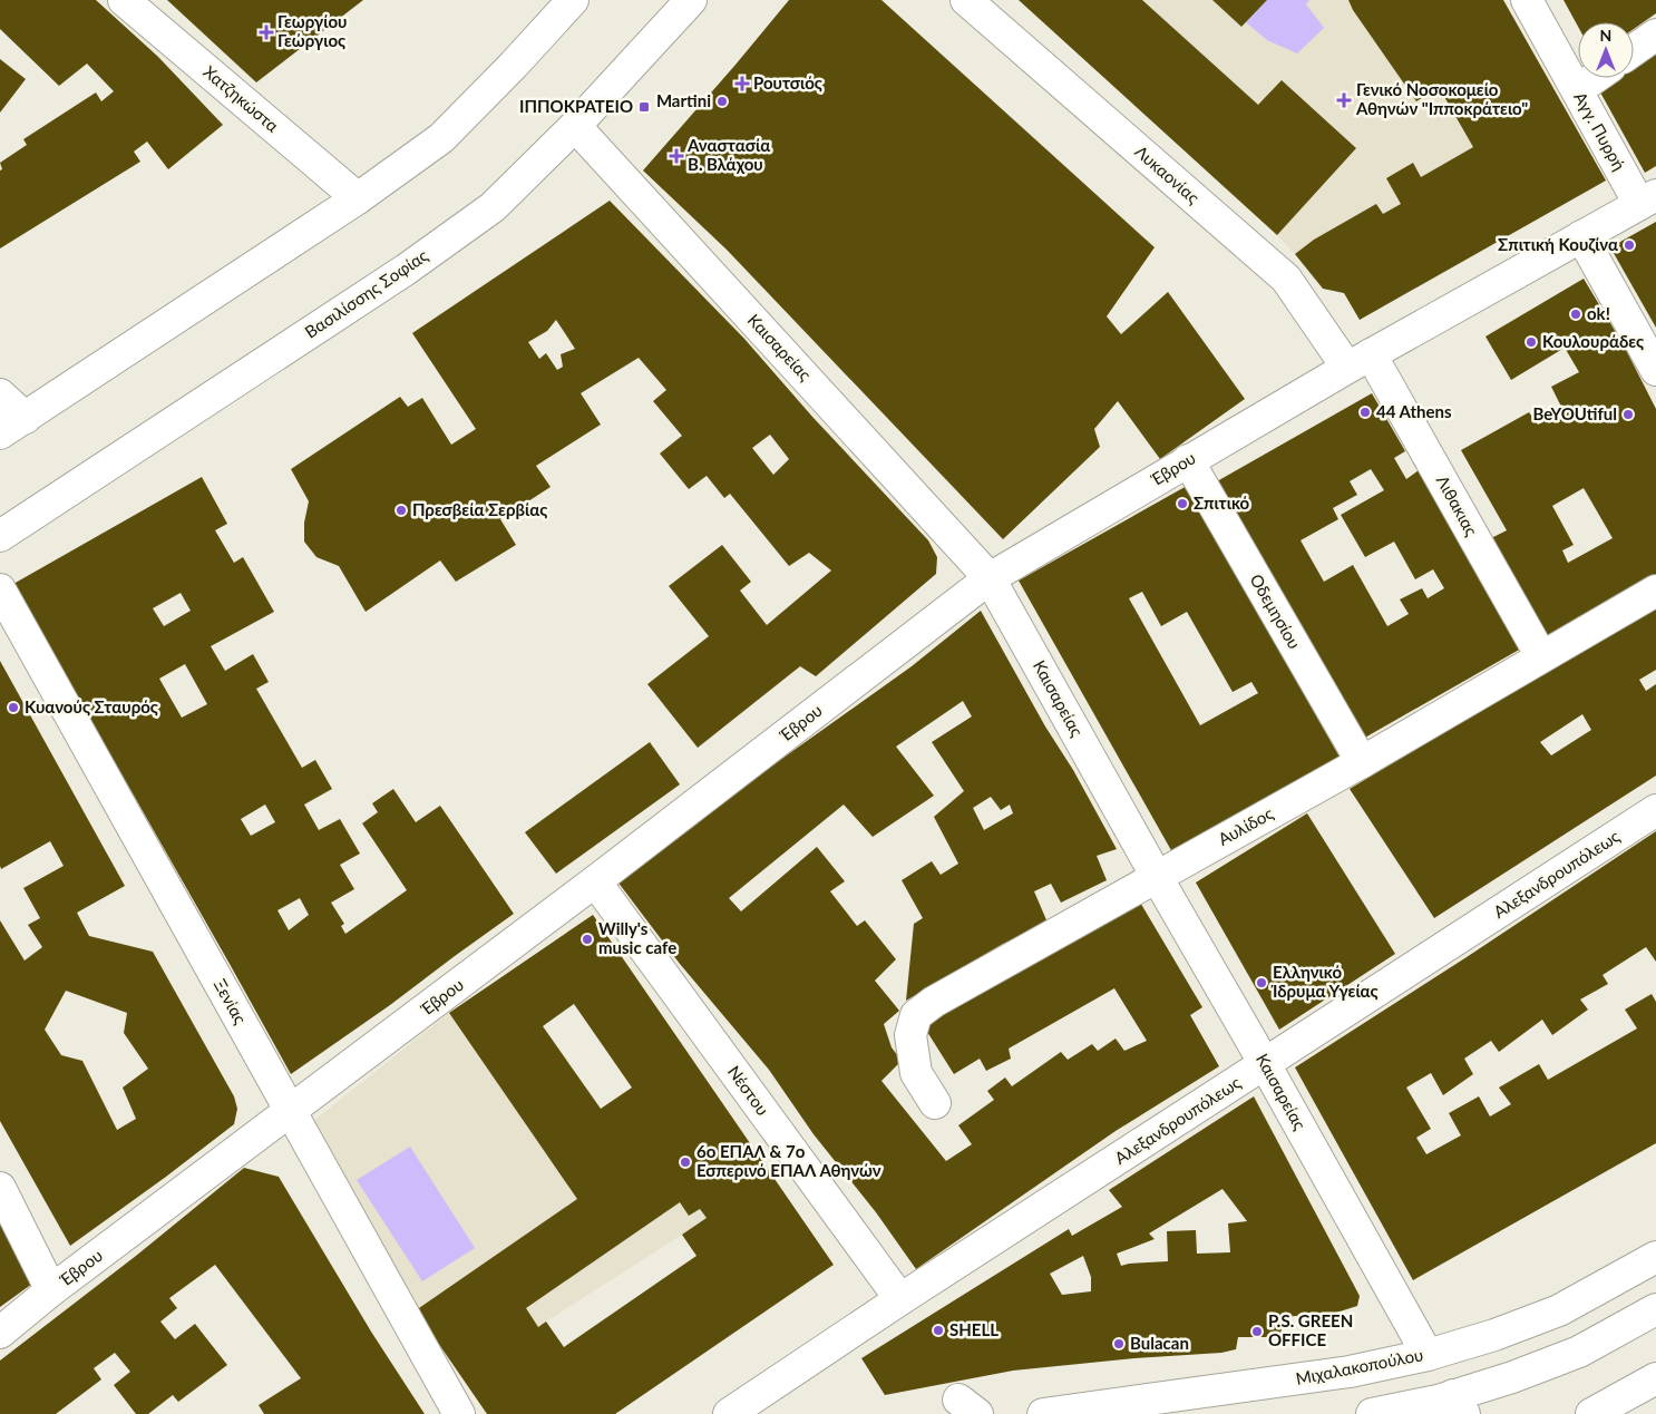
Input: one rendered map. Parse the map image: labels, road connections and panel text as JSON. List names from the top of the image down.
{
  "streets": {
    "street": [
      "Χατζηκώστα",
      "Αγγ. Πυρρή",
      "Λυκαονίας",
      "Βασιλίσσης Σοφίας",
      "Καισαρείας",
      "Έβρου",
      "Λιθακιας",
      "Οδεμησίου",
      "Αυλίδος",
      "Αλεξανδρουπόλεως",
      "Ξενίας",
      "Νέστου",
      "Μιχαλακοπούλου"
    ]
  },
  "crossings": [
    ["Αγγ. Πυρρή", "Έβρου"],
    ["Λυκαονίας", "Έβρου"],
    ["Λυκαονίας", "Λιθακιας"],
    ["Βασιλίσσης Σοφίας", "Καισαρείας"],
    ["Καισαρείας", "Έβρου"],
    ["Καισαρείας", "Αυλίδος"],
    ["Καισαρείας", "Αλεξανδρουπόλεως"],
    ["Καισαρείας", "Μιχαλακοπούλου"],
    ["Έβρου", "Λιθακιας"],
    ["Έβρου", "Οδεμησίου"],
    ["Έβρου", "Ξενίας"],
    ["Έβρου", "Νέστου"],
    ["Λιθακιας", "Αυλίδος"],
    ["Οδεμησίου", "Αυλίδος"],
    ["Αλεξανδρουπόλεως", "Νέστου"]
  ],
  "places": {
    "health": [
      "Γεωργίου Γεώργιος",
      "Ρουτσιός",
      "Γενικό Νοσοκομείο Αθηνών \"Ιπποκράτειο\"",
      "Αναστασία Β. Βλάχου"
    ],
    "other": [
      "Martini",
      "Σπιτική Κουζίνα",
      "ok!",
      "Κουλουράδες",
      "44 Athens",
      "BeYOUtiful",
      "Σπιτικό",
      "Πρεσβεία Σερβίας",
      "Κυανούς Σταυρός",
      "Willy's music cafe",
      "Ελληνικό Ίδρυμα Υγείας",
      "6ο ΕΠΑΛ & 7ο Εσπερινό ΕΠΑΛ Αθηνών",
      "SHELL",
      "P.S. GREEN OFFICE",
      "Bulacan"
    ],
    "transit": ["ΙΠΠΟΚΡΑΤΕΙΟ"]
  },
  "north": "top"
}
